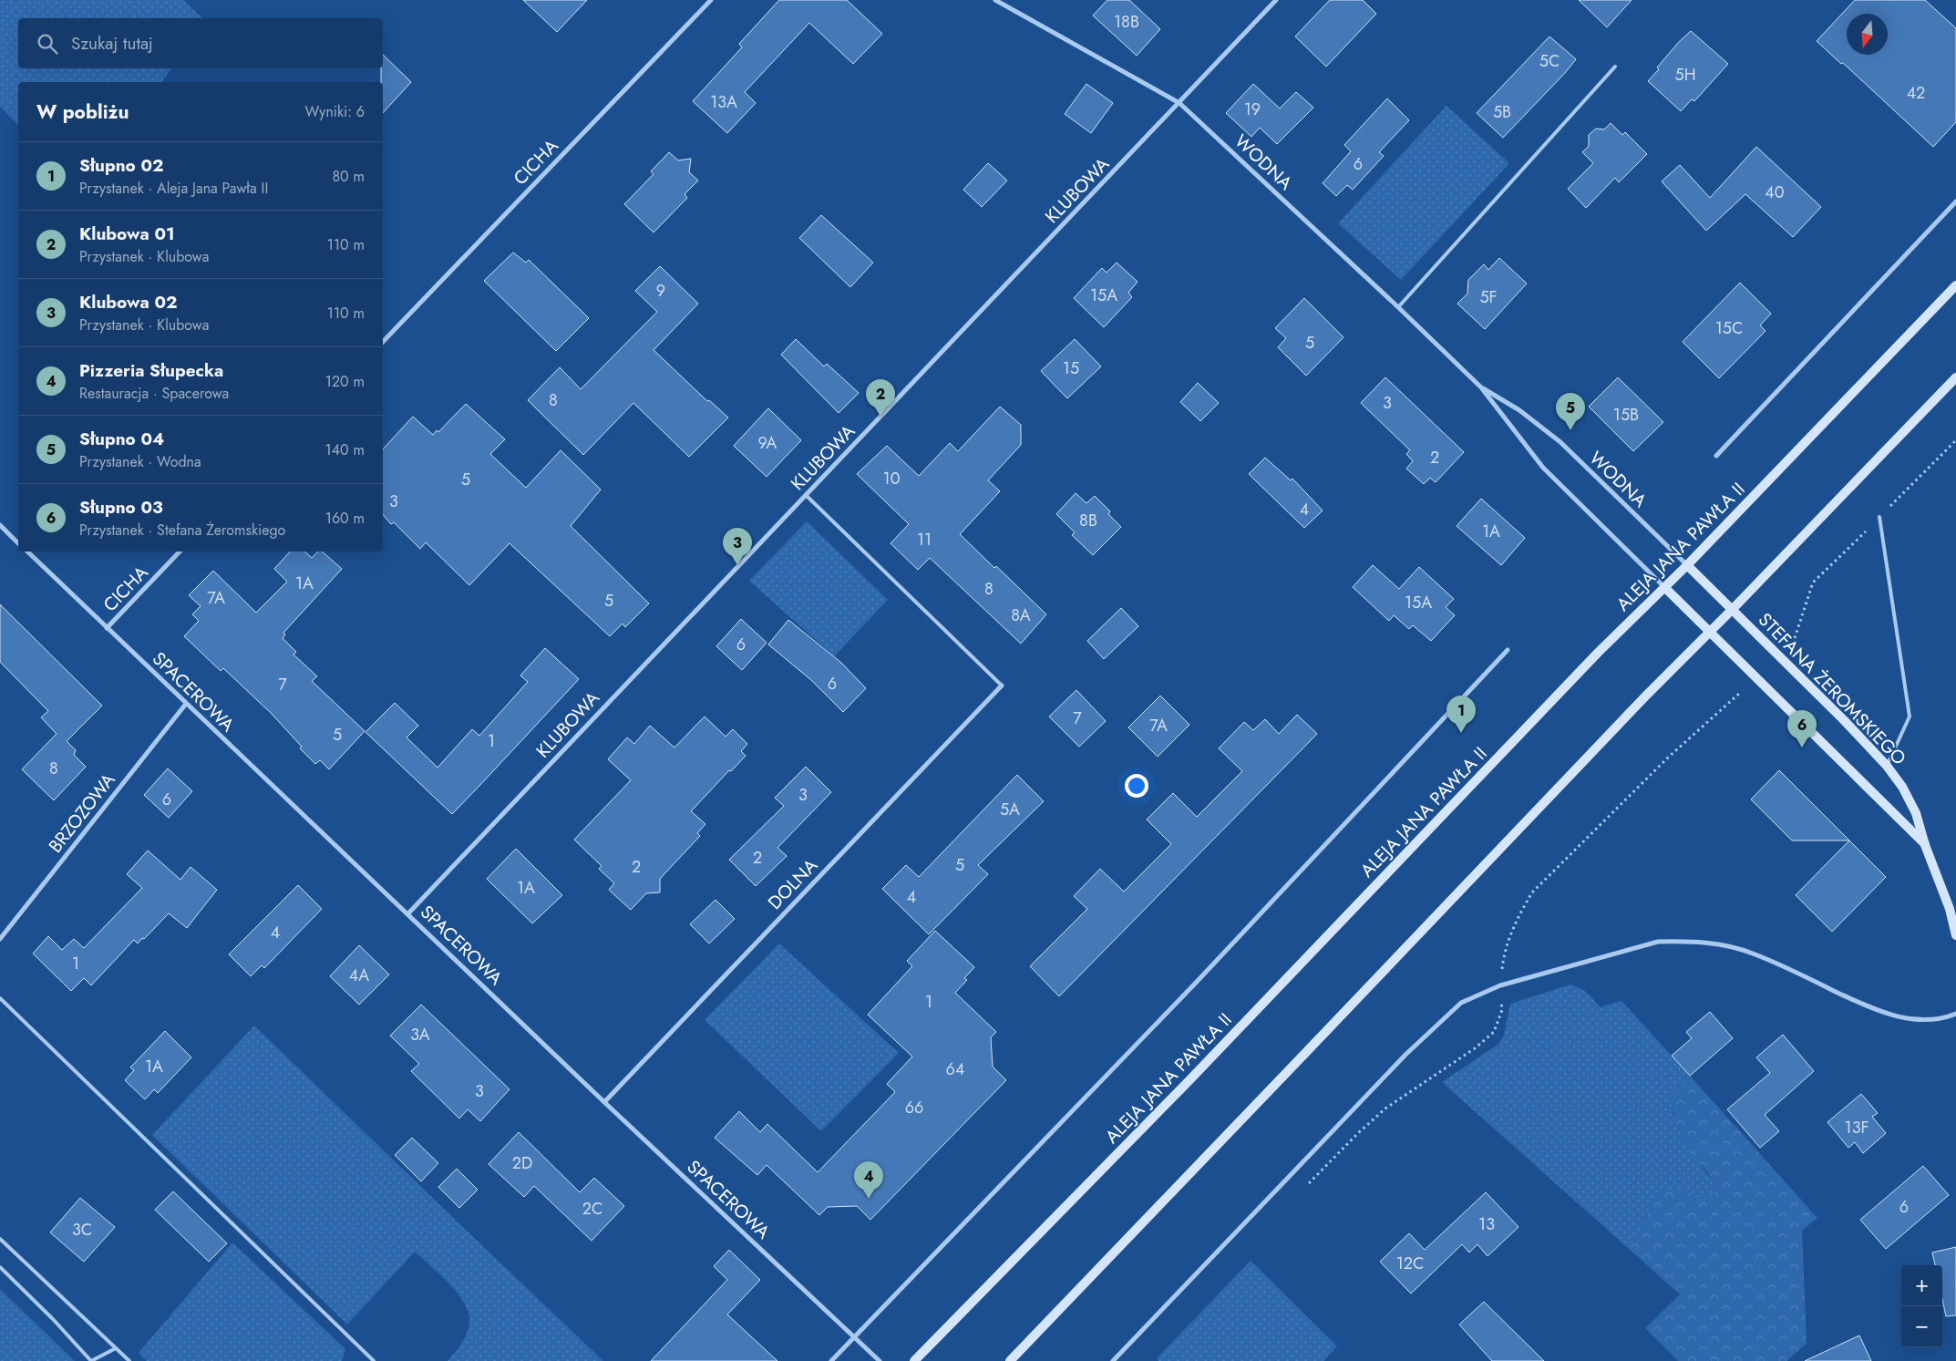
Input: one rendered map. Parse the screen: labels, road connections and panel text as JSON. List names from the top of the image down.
{
  "streets": {
    "main road": ["ALEJA JANA PAWŁA II", "STEFANA ŻEROMSKIEGO"],
    "street": [
      "CICHA",
      "WODNA",
      "KLUBOWA",
      "SPACEROWA",
      "BRZOZOWA",
      "DOLNA"
    ]
  },
  "crossings": [
    ["CICHA", "SPACEROWA"],
    ["WODNA", "KLUBOWA"],
    ["WODNA", "ALEJA JANA PAWŁA II"],
    ["WODNA", "STEFANA ŻEROMSKIEGO"],
    ["KLUBOWA", "SPACEROWA"],
    ["ALEJA JANA PAWŁA II", "STEFANA ŻEROMSKIEGO"],
    ["SPACEROWA", "BRZOZOWA"],
    ["SPACEROWA", "DOLNA"]
  ],
  "house_numbers": [
    "18B",
    "5C",
    "5H",
    "42",
    "13A",
    "19",
    "5B",
    "6",
    "40",
    "9",
    "15A",
    "5F",
    "15C",
    "5",
    "15",
    "8",
    "3",
    "15B",
    "9A",
    "2",
    "10",
    "5",
    "3",
    "4",
    "8B",
    "1A",
    "11",
    "1A",
    "8",
    "7A",
    "5",
    "15A",
    "8A",
    "6",
    "6",
    "7",
    "7",
    "7A",
    "5",
    "1",
    "8",
    "3",
    "6",
    "5A",
    "2",
    "5",
    "2",
    "1A",
    "4",
    "4",
    "1",
    "4A",
    "1",
    "3A",
    "1A",
    "64",
    "3",
    "66",
    "13F",
    "2D",
    "6",
    "2C",
    "13",
    "3C",
    "12C"
  ],
  "north": "bottom",
  "page": {
    "search": "Szukaj tutaj",
    "heading": ["W pobliżu", "Wyniki: 6"],
    "list": [
      {
        "mark": "1",
        "name": "Słupno 02",
        "note": "Przystanek · Aleja Jana Pawła II",
        "value": "80 m"
      },
      {
        "mark": "2",
        "name": "Klubowa 01",
        "note": "Przystanek · Klubowa",
        "value": "110 m"
      },
      {
        "mark": "3",
        "name": "Klubowa 02",
        "note": "Przystanek · Klubowa",
        "value": "110 m"
      },
      {
        "mark": "4",
        "name": "Pizzeria Słupecka",
        "note": "Restauracja · Spacerowa",
        "value": "120 m"
      },
      {
        "mark": "5",
        "name": "Słupno 04",
        "note": "Przystanek · Wodna",
        "value": "140 m"
      },
      {
        "mark": "6",
        "name": "Słupno 03",
        "note": "Przystanek · Stefana Żeromskiego",
        "value": "160 m"
      }
    ],
    "pins": [
      "2",
      "5",
      "3",
      "1",
      "6",
      "4"
    ],
    "map_buttons": ["+", "−"]
  }
}
